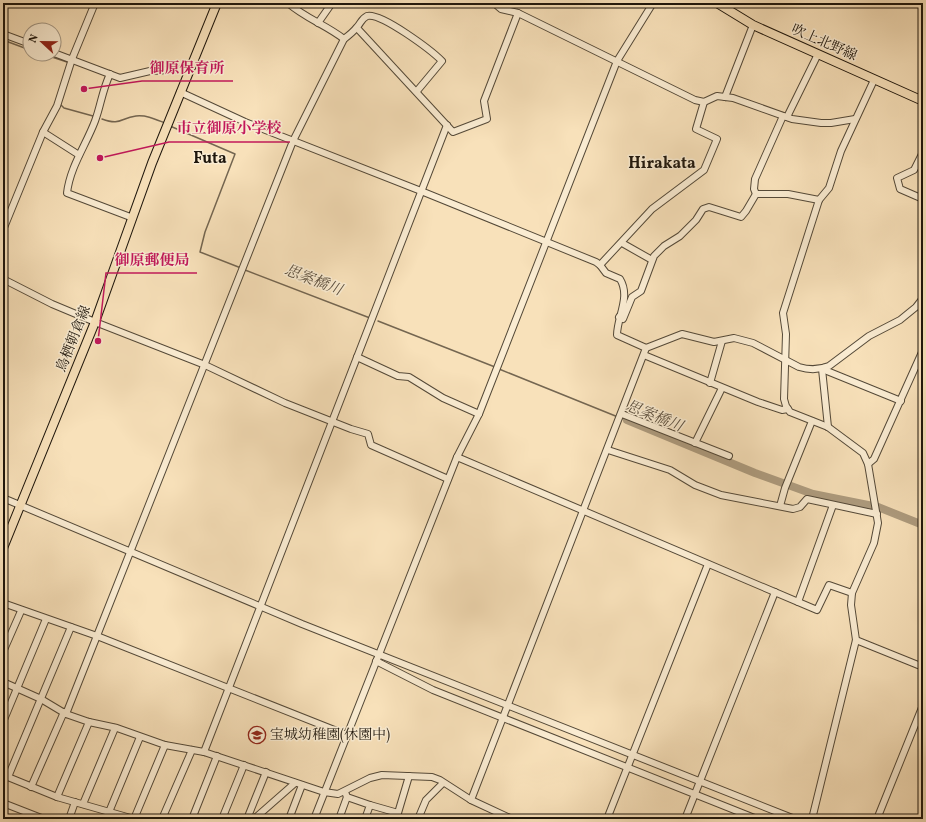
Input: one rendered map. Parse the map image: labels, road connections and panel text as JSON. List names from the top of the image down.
{
  "streets": {
    "main road": ["吹上北野線", "鳥栖朝倉線"]
  },
  "districts": ["Futa", "Hirakata"],
  "water": ["思案橋川"],
  "places": {
    "other": ["御原保育所", "市立御原小学校", "御原郵便局"],
    "school or university": ["宝城幼稚園(休園中)"]
  },
  "north": "left"
}
